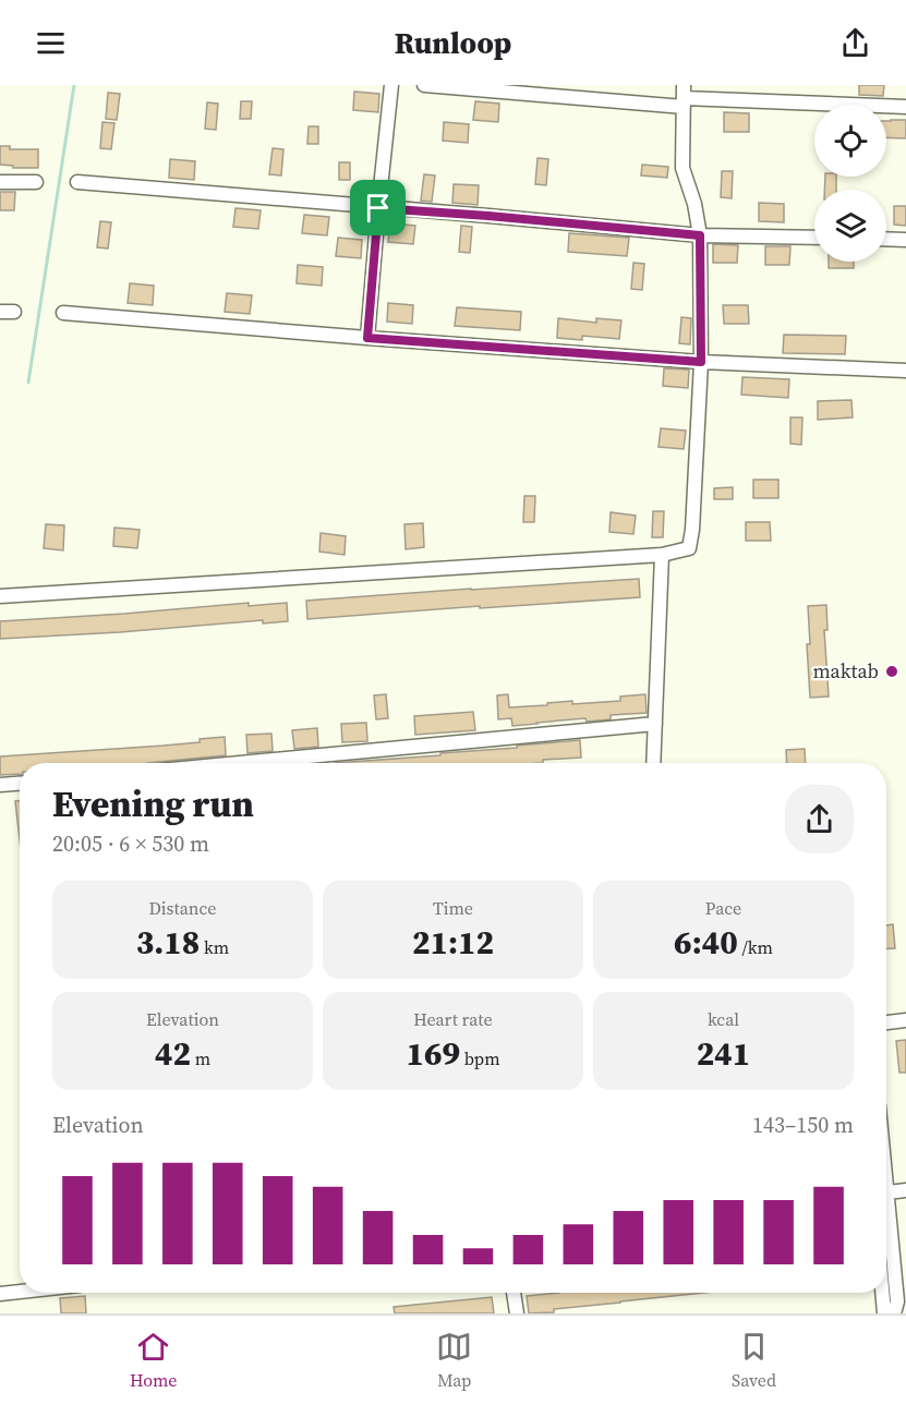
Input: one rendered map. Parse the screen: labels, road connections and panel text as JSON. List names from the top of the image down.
{
  "places": ["maktab"],
  "page": {
    "header": "Runloop",
    "heading": ["Evening run", "20:05 · 6 × 530 m"],
    "stats": [
      ["Distance", "3.18 km"],
      ["Time", "21:12"],
      ["Pace", "6:40 /km"],
      ["Elevation", "42 m"],
      ["Heart rate", "169 bpm"],
      ["kcal", "241"]
    ],
    "chart": ["Elevation", "143–150 m"],
    "tabs": ["Home", "Map", "Saved"]
  }
}
